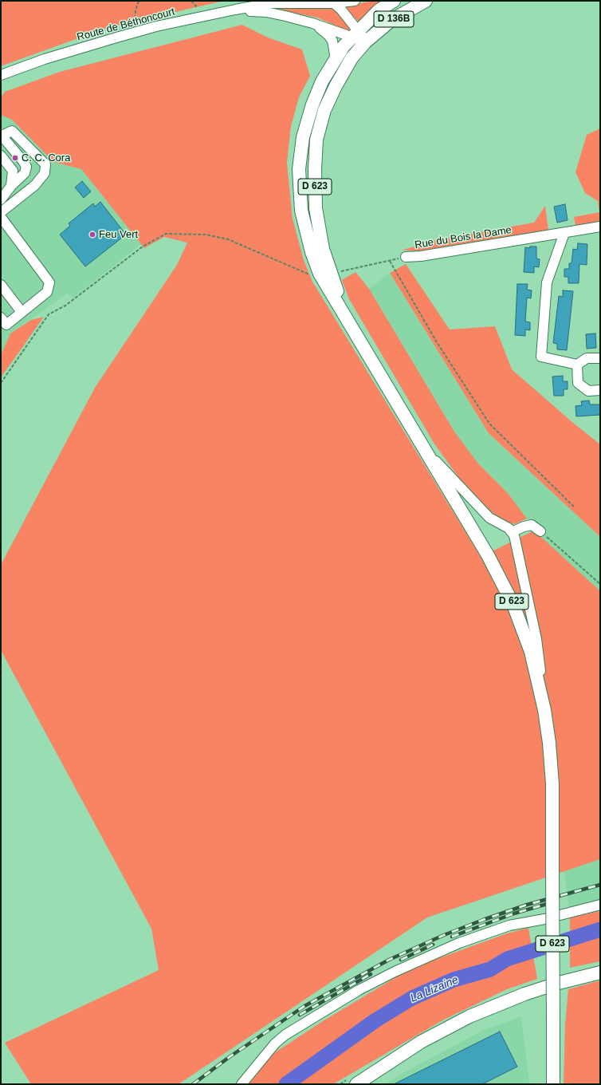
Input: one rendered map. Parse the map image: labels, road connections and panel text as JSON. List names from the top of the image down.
{
  "streets": {
    "main road": ["D 136B", "D 623"],
    "street": ["Route de Béthoncourt", "Rue du Bois la Dame"]
  },
  "crossings": [
    ["D 136B", "Route de Béthoncourt"],
    ["D 136B", "D 623"],
    ["D 623", "Rue du Bois la Dame"]
  ],
  "water": ["La Lizaine"],
  "places": ["C. C. Cora", "Feu Vert"]
}
